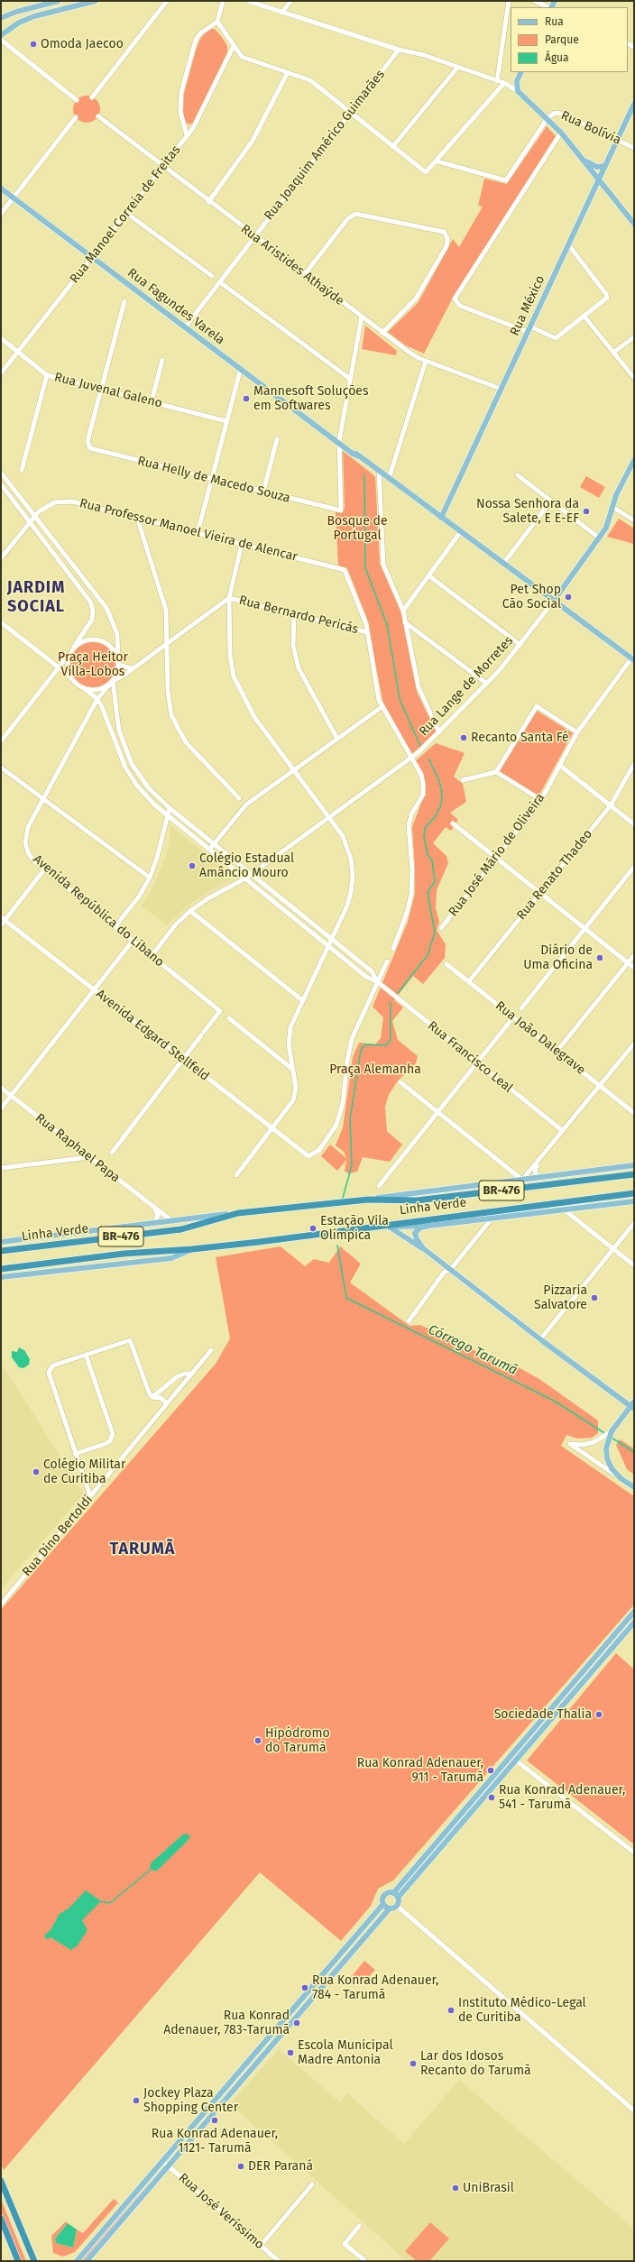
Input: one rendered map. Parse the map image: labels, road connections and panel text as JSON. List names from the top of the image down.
{
  "streets": {
    "highway": ["BR-476", "Linha Verde"],
    "main road": ["Rua México", "Rua Fagundes Varela", "Rua Lange de Morretes"],
    "street": [
      "Rua Bolívia",
      "Rua Joaquim Américo Guimarães",
      "Rua Manoel Correia de Freitas",
      "Rua Aristides Athaýde",
      "Rua Juvenal Galeno",
      "Rua Helly de Macedo Souza",
      "Rua Professor Manoel Vieira de Alencar",
      "Rua Bernardo Pericás",
      "Rua José Mário de Oliveira",
      "Rua Renato Thadeo",
      "Avenida República do Líbano",
      "Avenida Edgard Stellfeld",
      "Rua João Dalegrave",
      "Rua Francisco Leal",
      "Rua Raphael Papa",
      "Rua Dino Bertoldi",
      "Rua José Veríssimo"
    ]
  },
  "crossings": [
    ["Rua Bolívia", "Rua México"],
    ["Rua Joaquim Américo Guimarães", "Rua Aristides Athaýde"],
    ["Rua Joaquim Américo Guimarães", "Rua Fagundes Varela"],
    ["Rua Manoel Correia de Freitas", "Rua Aristides Athaýde"],
    ["Rua Manoel Correia de Freitas", "Rua Fagundes Varela"],
    ["Rua Manoel Correia de Freitas", "Rua Juvenal Galeno"],
    ["Rua Aristides Athaýde", "Rua México"],
    ["Rua México", "Rua Fagundes Varela"],
    ["Rua Fagundes Varela", "Rua Helly de Macedo Souza"],
    ["Rua Fagundes Varela", "Rua Lange de Morretes"],
    ["Rua Fagundes Varela", "Rua José Mário de Oliveira"],
    ["Rua Juvenal Galeno", "Rua Helly de Macedo Souza"],
    ["Rua Professor Manoel Vieira de Alencar", "Rua Bernardo Pericás"],
    ["Rua Lange de Morretes", "Avenida República do Líbano"],
    ["Rua Renato Thadeo", "Rua João Dalegrave"],
    ["Avenida Edgard Stellfeld", "Rua Francisco Leal"],
    ["Rua Raphael Papa", "Linha Verde"]
  ],
  "districts": ["JARDIM SOCIAL", "TARUMÃ"],
  "water": ["Córrego Tarumã"],
  "parks": ["Bosque de Portugal", "Praça Heitor Villa-Lobos", "Praça Alemanha"],
  "places": [
    "Omoda Jaecoo",
    "Mannesoft Soluções em Softwares",
    "Nossa Senhora da Salete, E E-EF",
    "Pet Shop Cão Social",
    "Recanto Santa Fé",
    "Colégio Estadual Amâncio Mouro",
    "Diário de Uma Oficina",
    "Estação Vila Olímpica",
    "Pizzaria Salvatore",
    "Colégio Militar de Curitiba",
    "Sociedade Thalia",
    "Hipódromo do Tarumã",
    "Rua Konrad Adenauer, 911 - Tarumã",
    "Rua Konrad Adenauer, 541 - Tarumã",
    "Rua Konrad Adenauer, 784 - Tarumã",
    "Instituto Médico-Legal de Curitiba",
    "Rua Konrad Adenauer, 783-Tarumã",
    "Escola Municipal Madre Antonia",
    "Lar dos Idosos Recanto do Tarumã",
    "Jockey Plaza Shopping Center",
    "Rua Konrad Adenauer, 1121- Tarumã",
    "DER Paraná",
    "UniBrasil"
  ],
  "legend": ["Rua", "Parque", "Água"]
}
